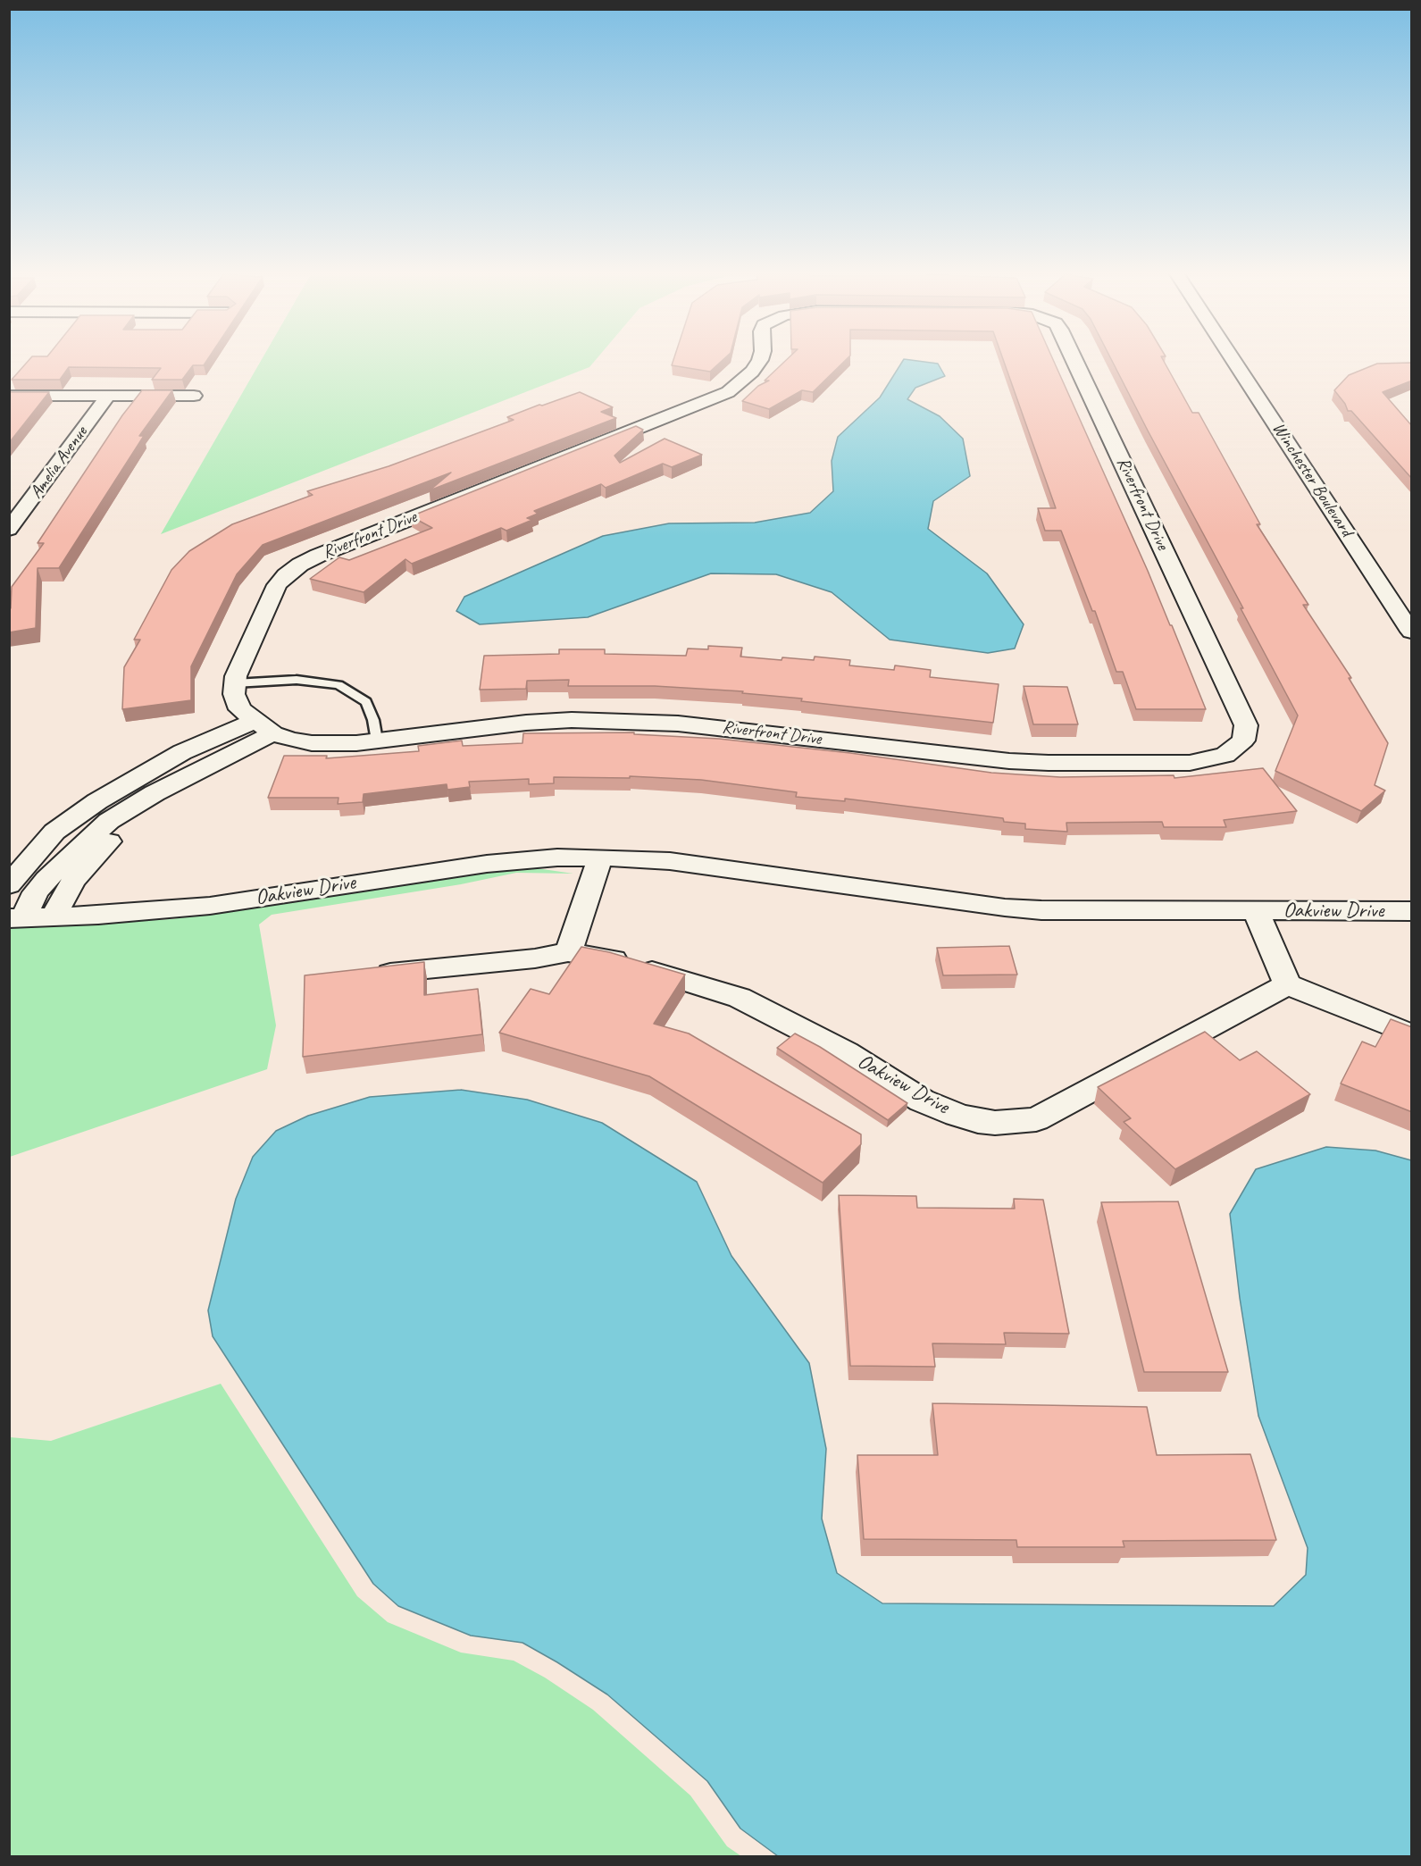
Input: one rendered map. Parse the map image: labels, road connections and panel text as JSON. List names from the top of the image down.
{
  "streets": {
    "street": [
      "Amelia Avenue",
      "Winchester Boulevard",
      "Riverfront Drive",
      "Oakview Drive"
    ]
  }
}
